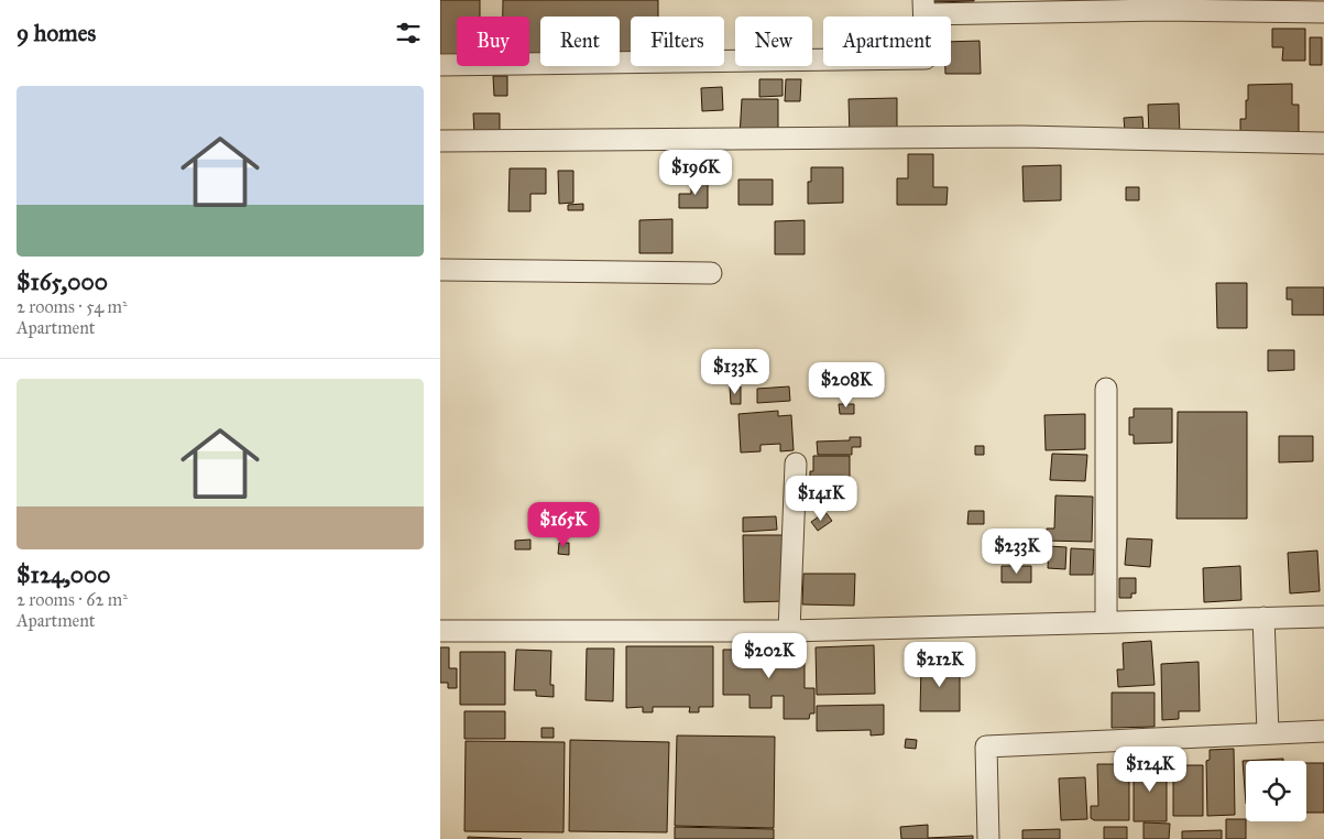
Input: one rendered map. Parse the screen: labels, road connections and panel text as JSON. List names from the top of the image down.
{
  "page": {
    "heading": "9 homes",
    "chip": [
      "Buy",
      "Rent",
      "Filters",
      "New",
      "Apartment"
    ],
    "list": [
      {
        "name": "$165,000",
        "note": "2 rooms · 54 m² · Apartment"
      },
      {
        "name": "$124,000",
        "note": "2 rooms · 62 m² · Apartment"
      }
    ],
    "price": [
      "$196K",
      "$133K",
      "$208K",
      "$141K",
      "$165K",
      "$233K",
      "$202K",
      "$212K",
      "$124K"
    ]
  }
}
